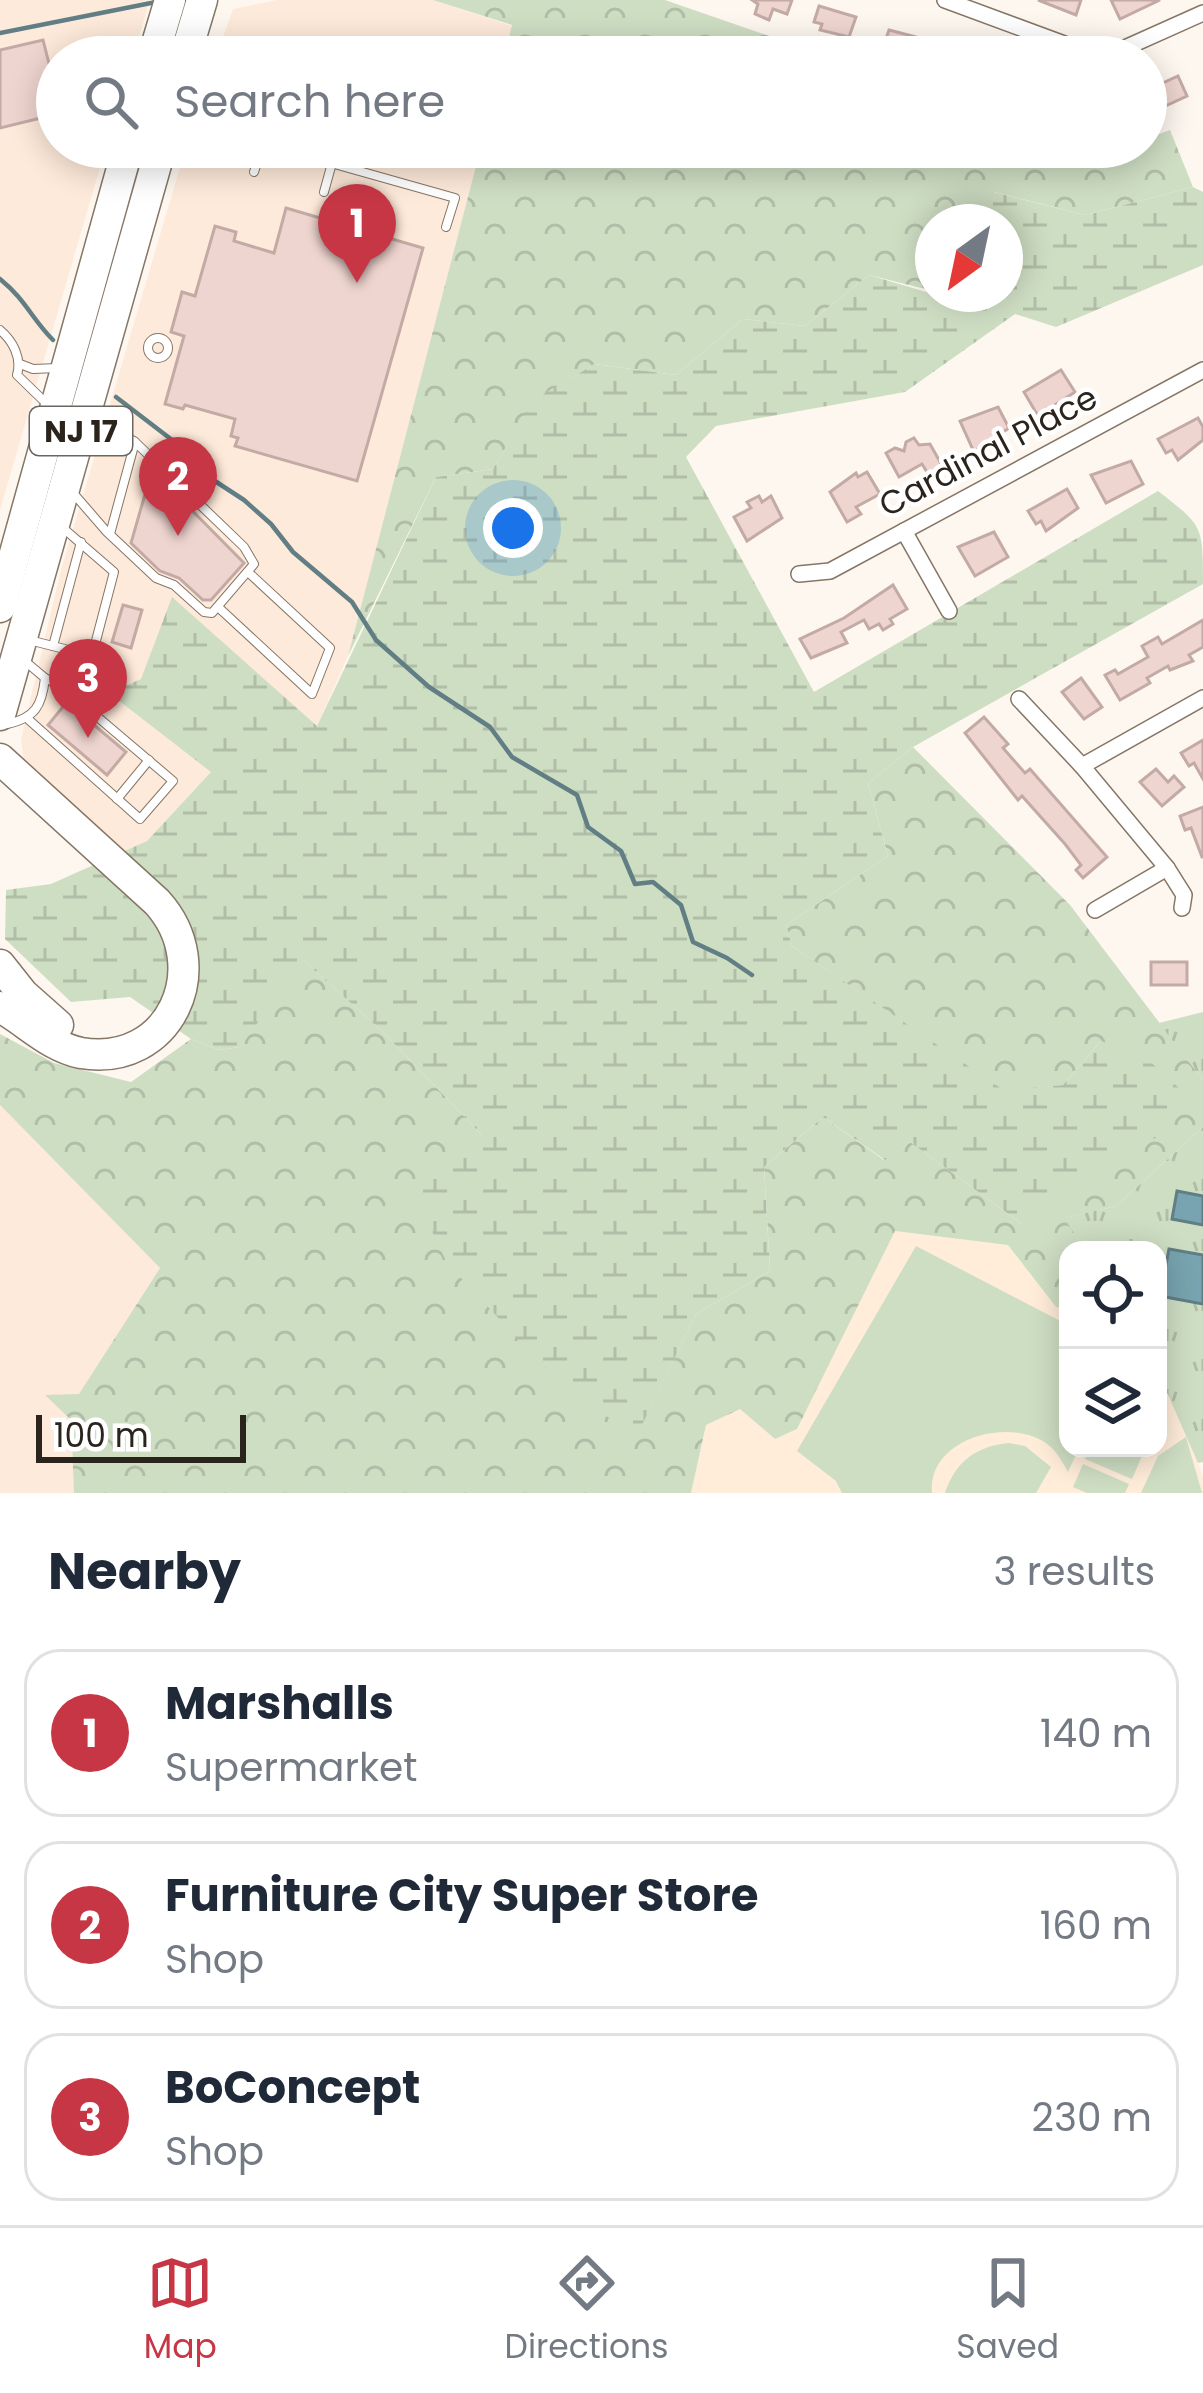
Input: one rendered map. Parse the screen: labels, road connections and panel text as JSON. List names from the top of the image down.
{
  "streets": {
    "highway": ["NJ 17"],
    "street": ["Cardinal Place"]
  },
  "scale_bar": "100 m",
  "north": "bottom left",
  "page": {
    "search": "Search here",
    "pins": ["1", "2", "3"],
    "scale": "100 m",
    "heading": ["Nearby", "3 results"],
    "list": [
      {
        "mark": "1",
        "name": "Marshalls",
        "note": "Supermarket",
        "value": "140 m"
      },
      {
        "mark": "2",
        "name": "Furniture City Super Store",
        "note": "Shop",
        "value": "160 m"
      },
      {
        "mark": "3",
        "name": "BoConcept",
        "note": "Shop",
        "value": "230 m"
      }
    ],
    "nav": ["Map", "Directions", "Saved"]
  }
}
